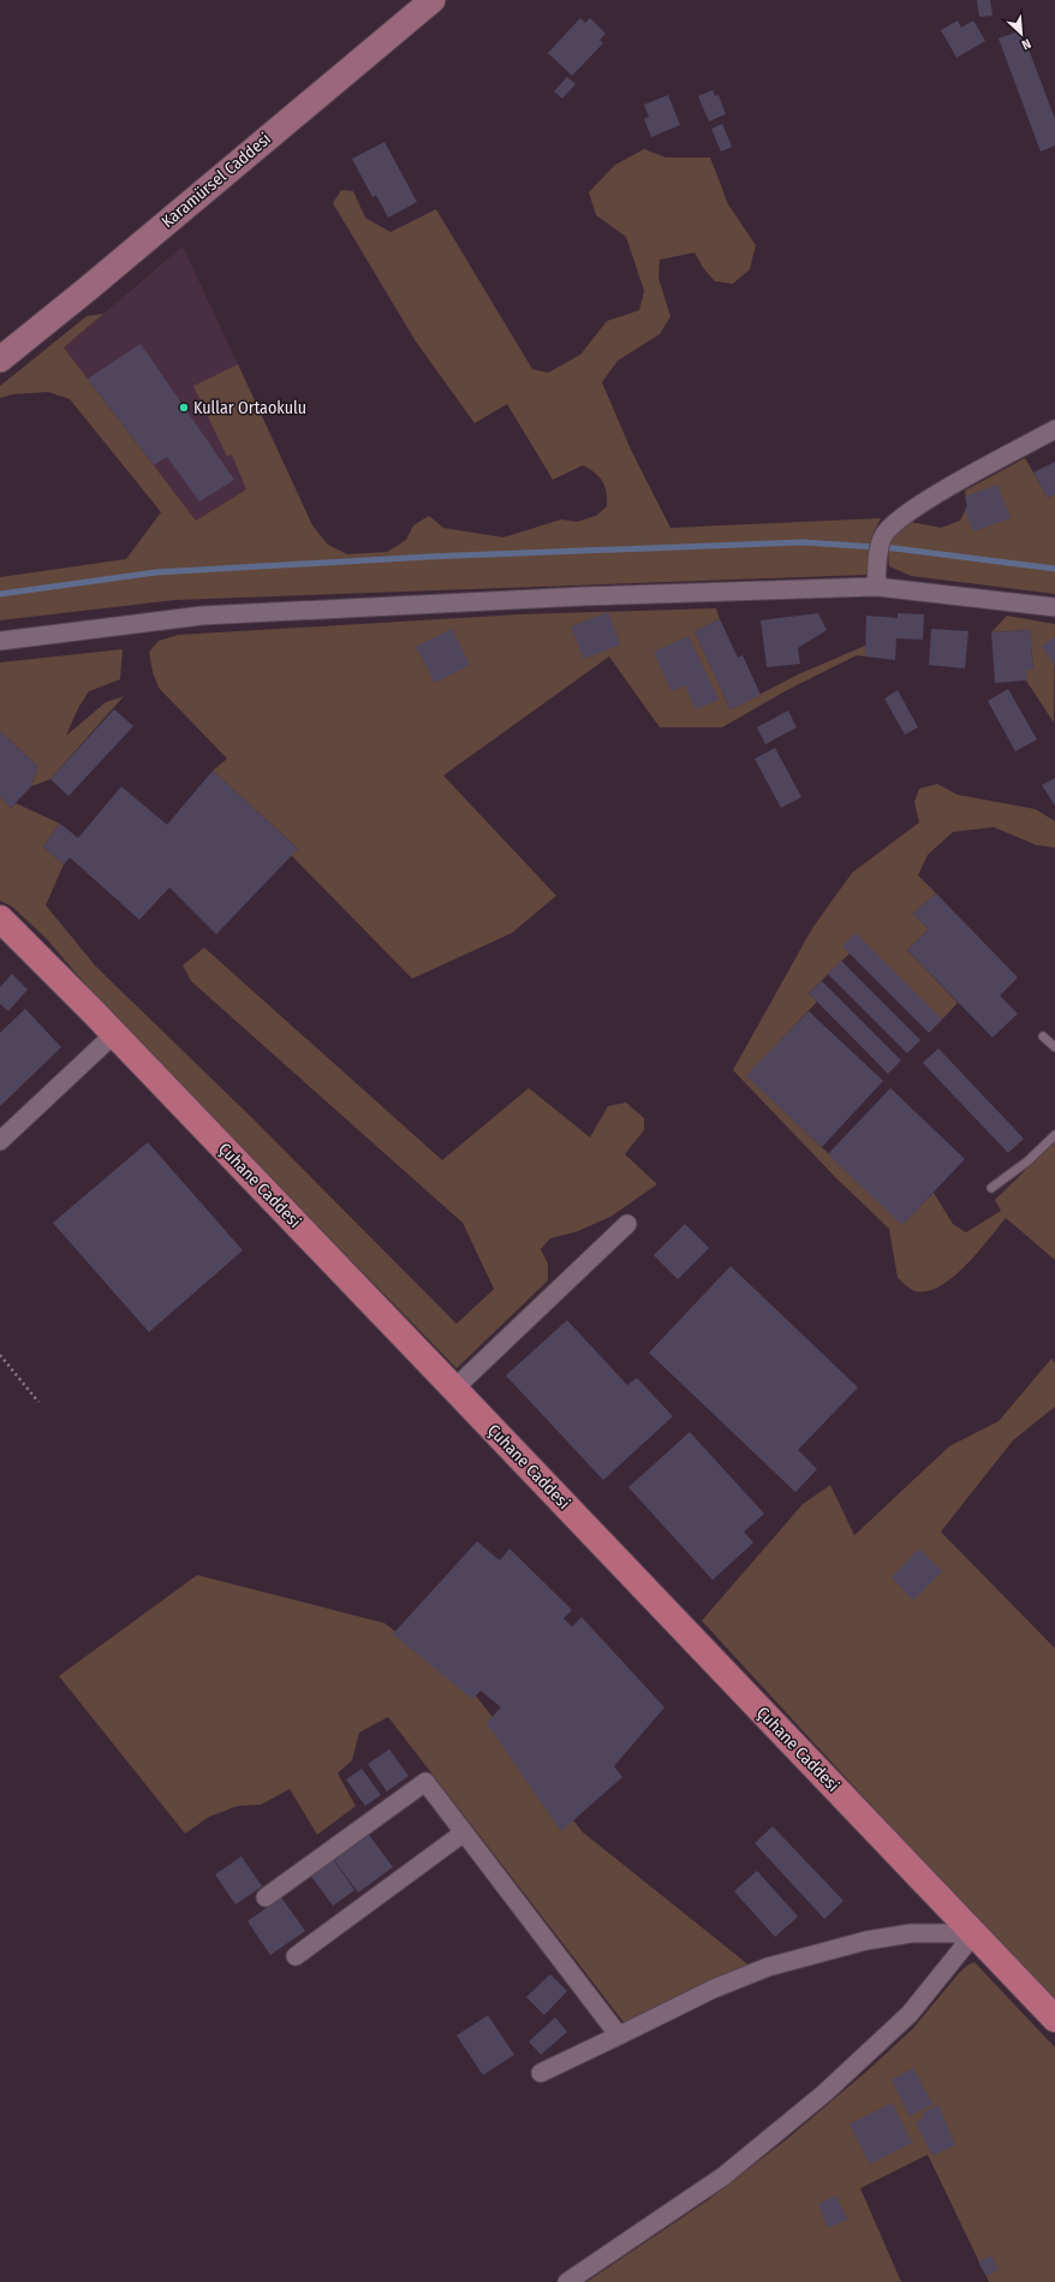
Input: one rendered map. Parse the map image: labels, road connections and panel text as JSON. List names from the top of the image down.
{
  "streets": {
    "main road": ["Karamürsel Caddesi", "Çuhane Caddesi"]
  },
  "places": ["Kullar Ortaokulu"],
  "north": "bottom right"
}
